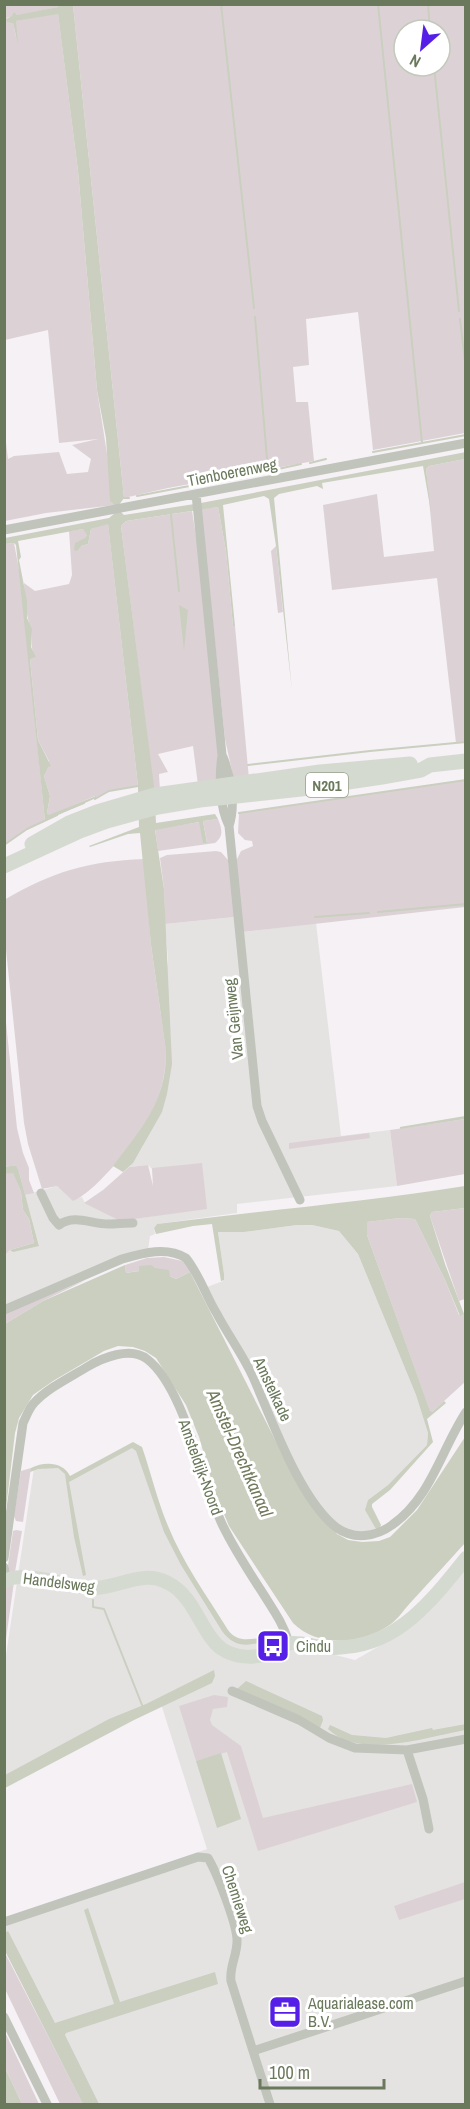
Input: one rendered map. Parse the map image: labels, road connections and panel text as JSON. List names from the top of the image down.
{
  "streets": {
    "main road": ["N201"],
    "street": [
      "Tienboerenweg",
      "Van Geijnweg",
      "Amstelkade",
      "Amsteldijk-Noord",
      "Handelsweg",
      "Chemieweg"
    ]
  },
  "crossings": [
    ["Tienboerenweg", "Van Geijnweg"],
    ["N201", "Van Geijnweg"],
    ["Amsteldijk-Noord", "Handelsweg"]
  ],
  "water": ["Amstel-Drechtkanaal"],
  "places": {
    "bus stop": ["Cindu"],
    "office": ["Aquarialease.com B.V."]
  },
  "scale_bar": "100 m",
  "north": "bottom left"
}
